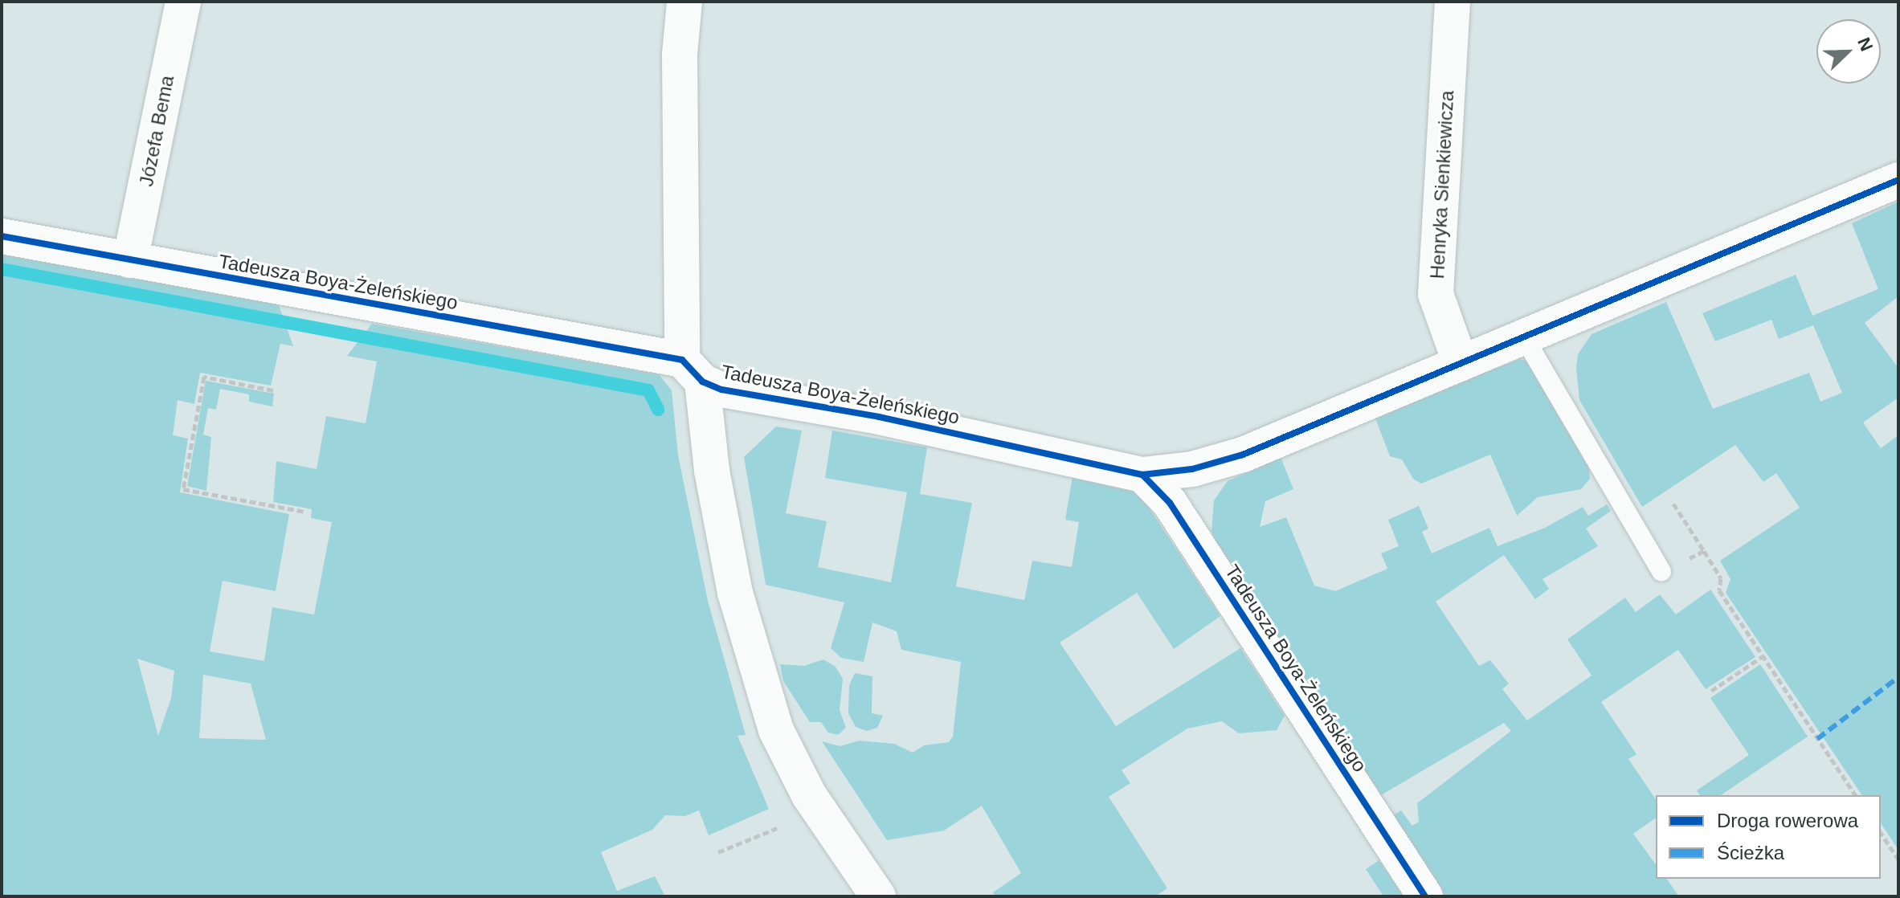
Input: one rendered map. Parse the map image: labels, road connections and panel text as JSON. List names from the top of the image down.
{
  "streets": {
    "street": ["Józefa Bema", "Henryka Sienkiewicza", "Tadeusza Boya-Żeleńskiego"]
  },
  "crossings": [
    ["Józefa Bema", "Tadeusza Boya-Żeleńskiego"]
  ],
  "legend": ["Droga rowerowa", "Ścieżka"],
  "north": "top right"
}
